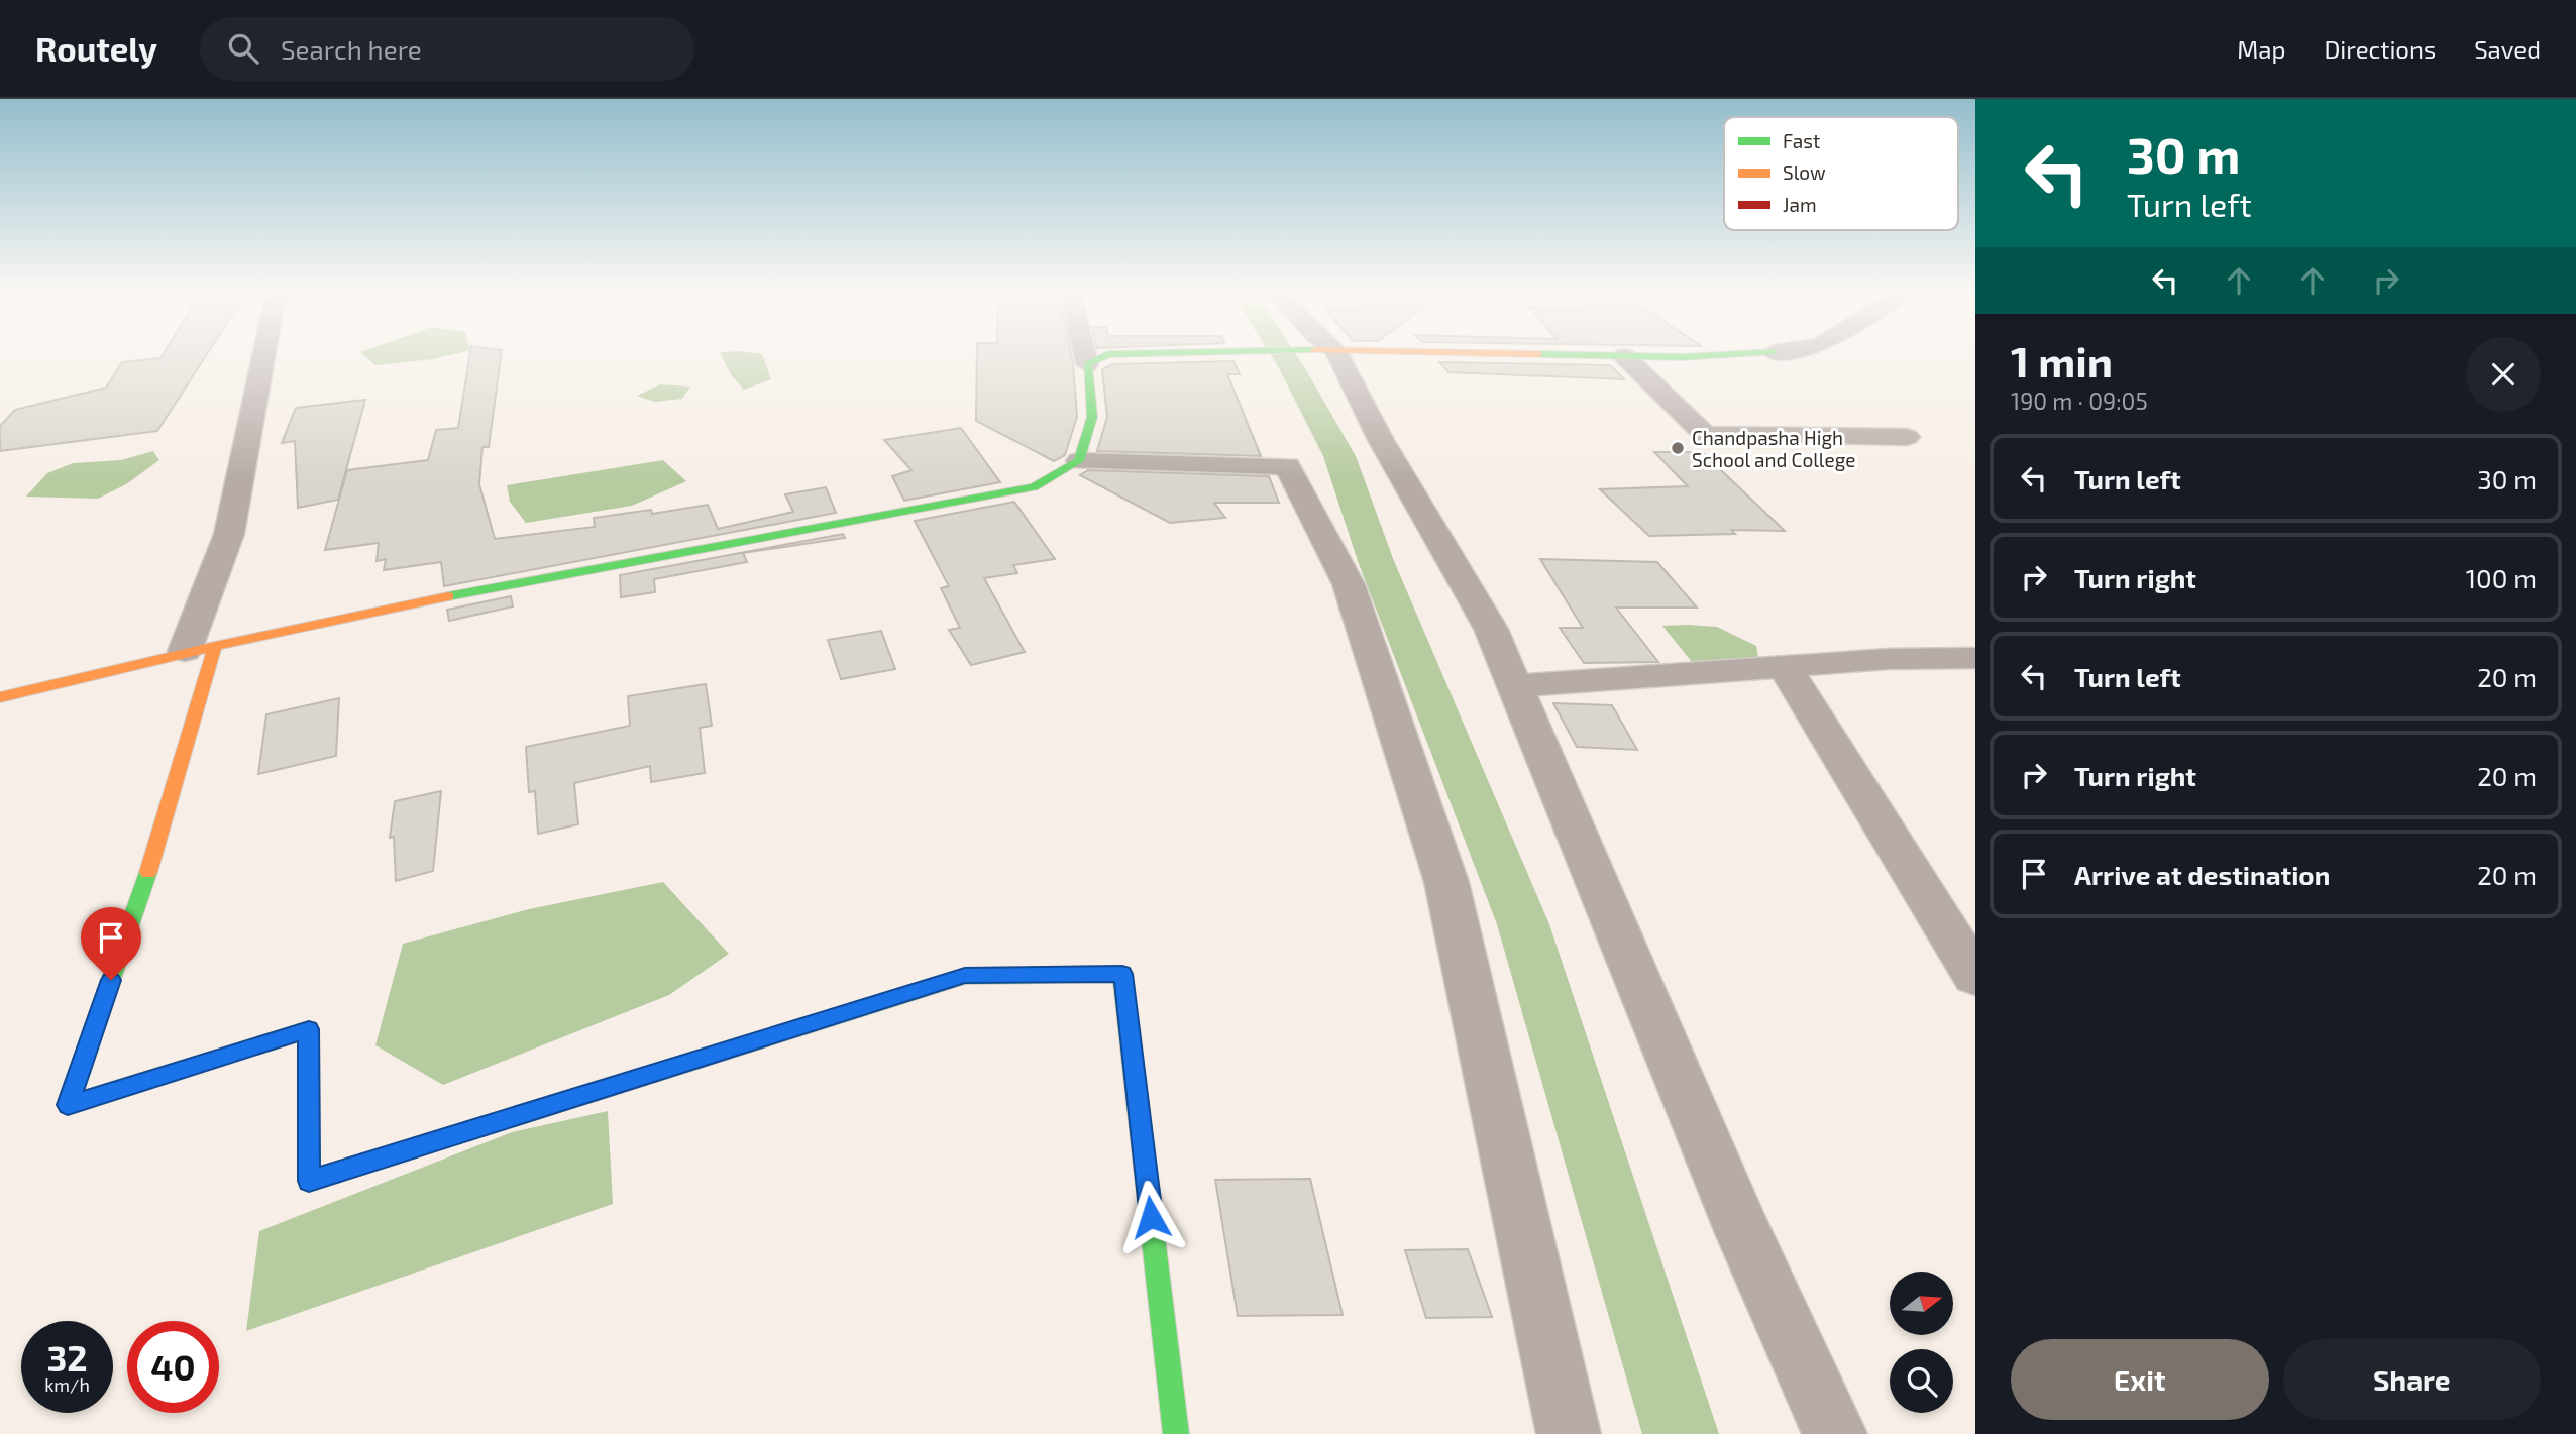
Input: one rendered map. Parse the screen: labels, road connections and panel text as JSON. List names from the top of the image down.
{
  "places": ["Chandpasha High School and College"],
  "legend": ["Fast", "Slow", "Jam"],
  "north": "right",
  "page": {
    "header": "Routely",
    "search": "Search here",
    "nav": ["Map", "Directions", "Saved"],
    "turn": ["30 m", "Turn left"],
    "heading": ["1 min", "190 m · 09:05"],
    "list": [
      {
        "name": "Turn left",
        "value": "30 m"
      },
      {
        "name": "Turn right",
        "value": "100 m"
      },
      {
        "name": "Turn left",
        "value": "20 m"
      },
      {
        "name": "Turn right",
        "value": "20 m"
      },
      {
        "name": "Arrive at destination",
        "value": "20 m"
      }
    ],
    "speed": "32 km/h",
    "limit": "40",
    "buttons": ["Exit", "Share"]
  }
}
